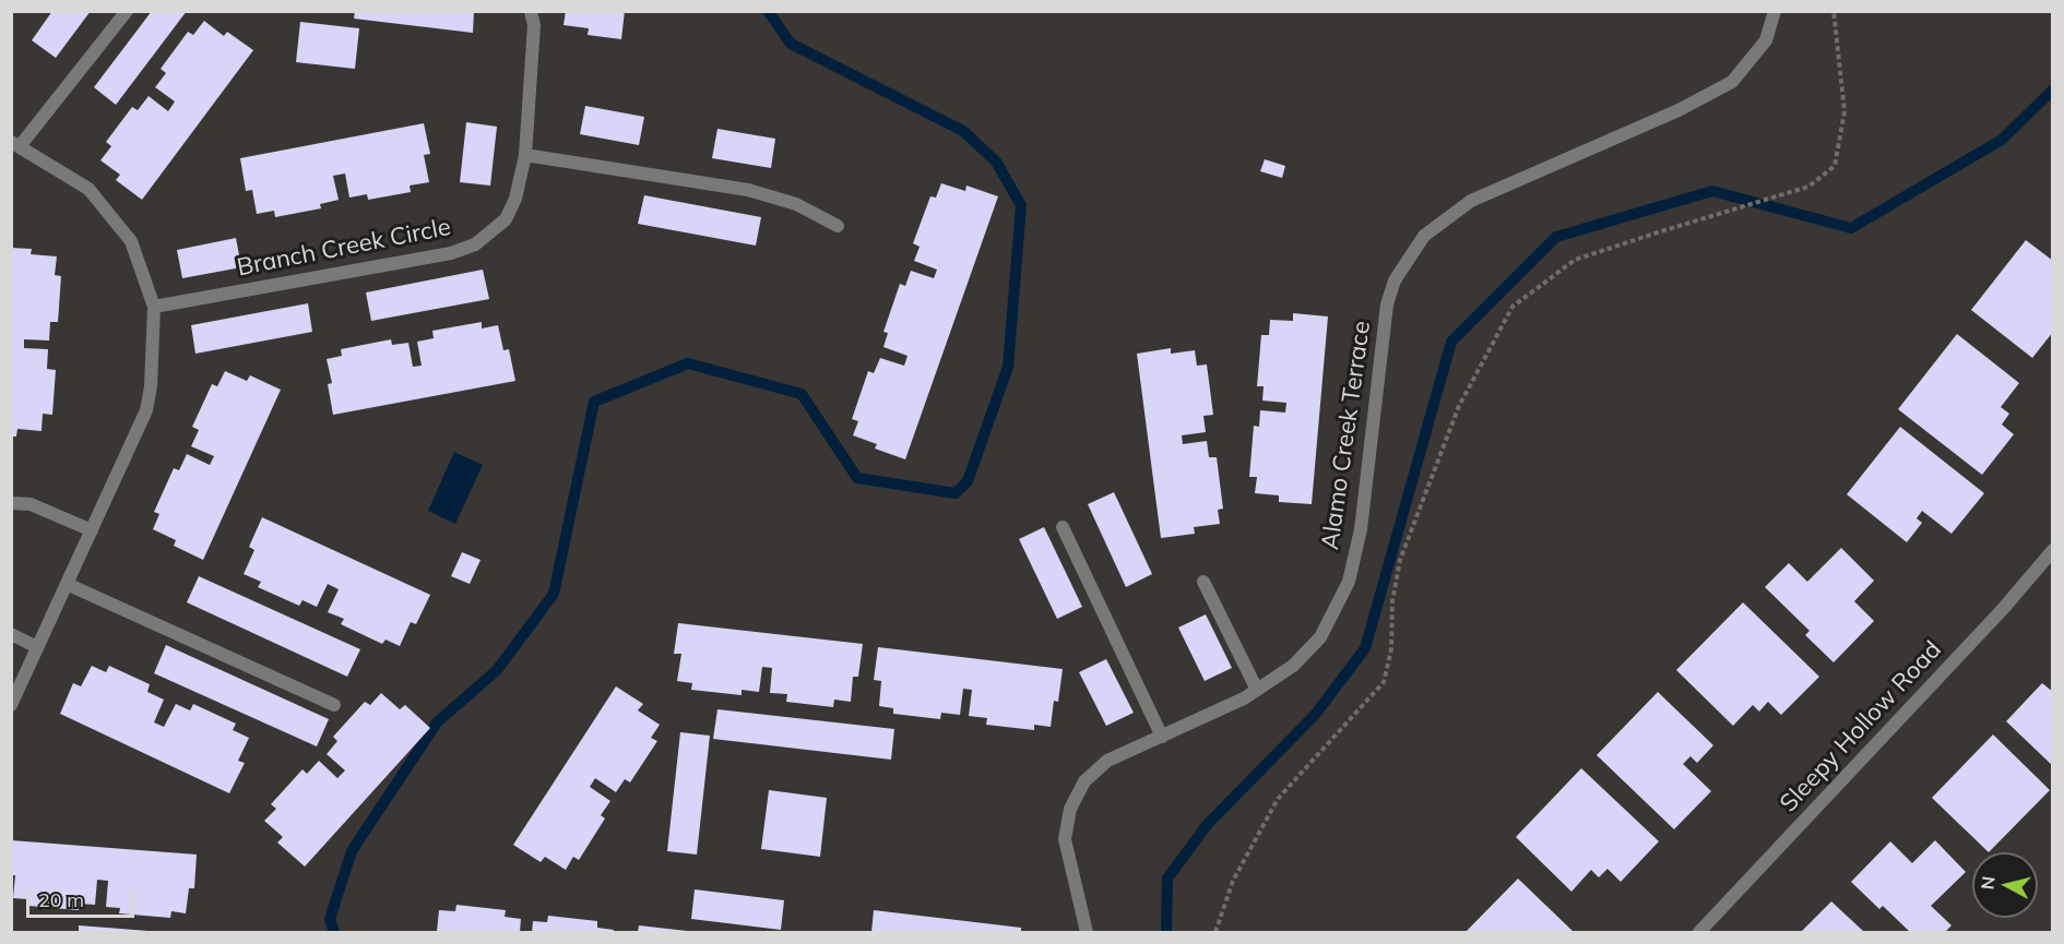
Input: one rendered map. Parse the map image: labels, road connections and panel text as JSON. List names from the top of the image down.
{
  "streets": {
    "street": ["Branch Creek Circle", "Alamo Creek Terrace", "Sleepy Hollow Road"]
  },
  "scale_bar": "20 m",
  "north": "left"
}
